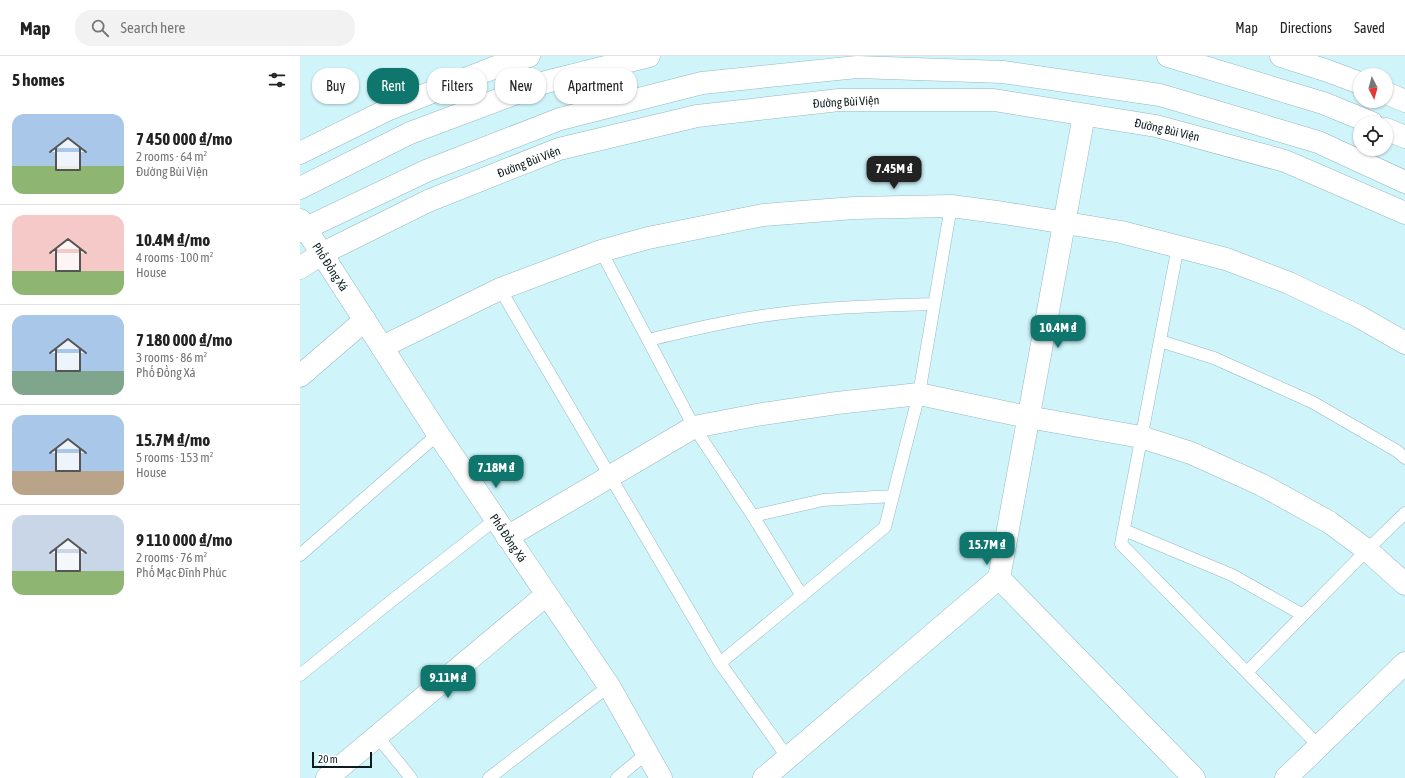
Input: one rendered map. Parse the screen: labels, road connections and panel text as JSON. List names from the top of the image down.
{
  "streets": {
    "street": ["Đường Bùi Viện", "Phố Đồng Xá"]
  },
  "crossings": [
    ["Đường Bùi Viện", "Phố Đồng Xá"]
  ],
  "scale_bar": "20 m",
  "north": "bottom",
  "page": {
    "header": "Map",
    "search": "Search here",
    "nav": ["Map", "Directions", "Saved"],
    "heading": "5 homes",
    "chip": [
      "Buy",
      "Rent",
      "Filters",
      "New",
      "Apartment"
    ],
    "list": [
      {
        "name": "7 450 000 ₫/mo",
        "note": "2 rooms · 64 m² · Đường Bùi Viện"
      },
      {
        "name": "10.4M ₫/mo",
        "note": "4 rooms · 100 m² · House"
      },
      {
        "name": "7 180 000 ₫/mo",
        "note": "3 rooms · 86 m² · Phố Đồng Xá"
      },
      {
        "name": "15.7M ₫/mo",
        "note": "5 rooms · 153 m² · House"
      },
      {
        "name": "9 110 000 ₫/mo",
        "note": "2 rooms · 76 m² · Phố Mạc Đĩnh Phúc"
      }
    ],
    "price": [
      "7.45M ₫",
      "10.4M ₫",
      "7.18M ₫",
      "15.7M ₫",
      "9.11M ₫"
    ],
    "scale": "20 m"
  }
}
